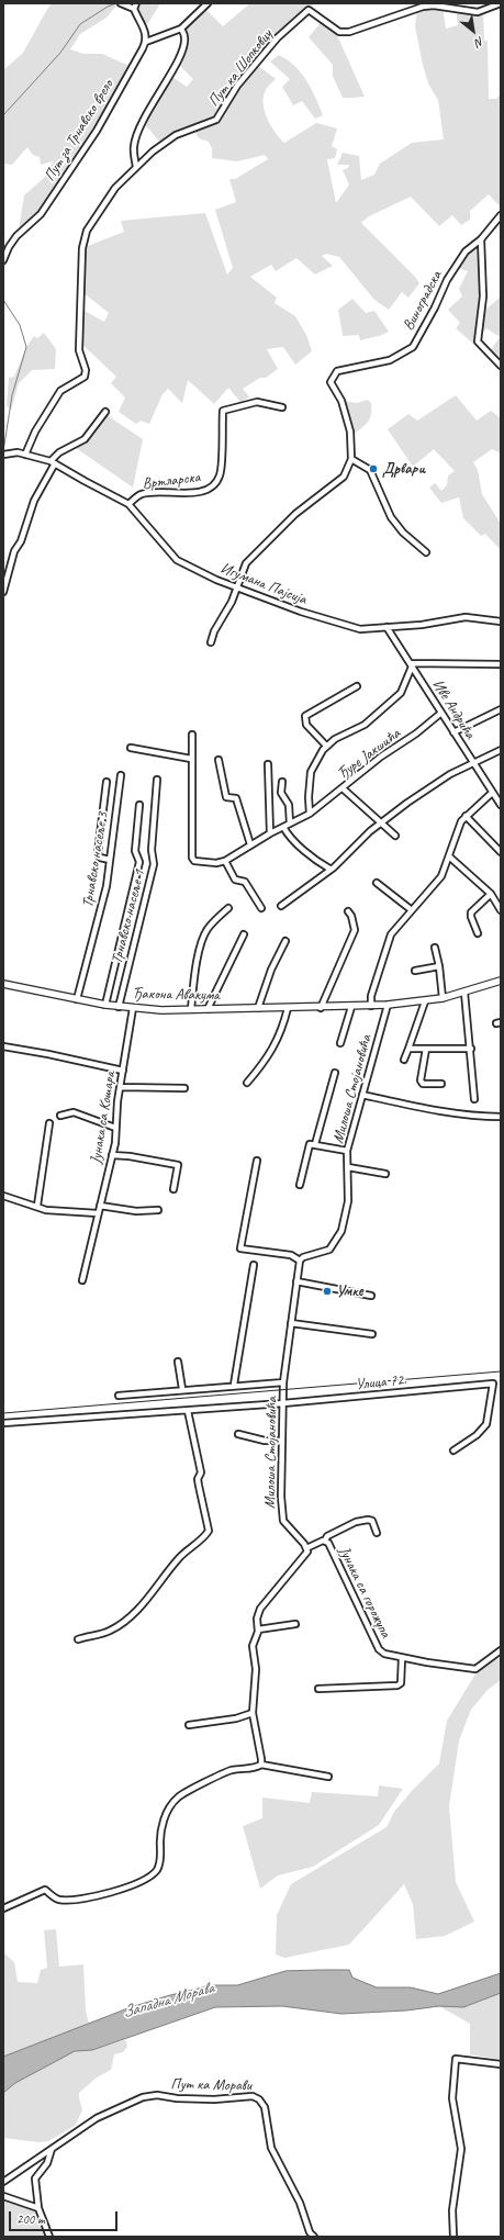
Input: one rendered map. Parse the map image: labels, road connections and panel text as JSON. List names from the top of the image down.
{
  "streets": {
    "main road": ["Ђакона Авакума"],
    "street": [
      "Пут ка Шопковцу",
      "Пут за Трнавско врело",
      "Виноградска",
      "Вртларска",
      "Игумана Пајсија",
      "Иве Андрића",
      "Ђуре Јакшића",
      "Трнавско насеље 3",
      "Трнавско насеље 1",
      "Милоша Стојановића",
      "Јунака са Кошара",
      "Улица 72.",
      "Јунака са горожупа",
      "Пут ка Морави"
    ]
  },
  "crossings": [
    ["Пут ка Шопковцу", "Игумана Пајсија"],
    ["Виноградска", "Игумана Пајсија"],
    ["Вртларска", "Игумана Пајсија"],
    ["Игумана Пајсија", "Иве Андрића"],
    ["Иве Андрића", "Ђуре Јакшића"],
    ["Трнавско насеље 3", "Ђакона Авакума"],
    ["Трнавско насеље 1", "Ђакона Авакума"],
    ["Ђакона Авакума", "Милоша Стојановића"],
    ["Ђакона Авакума", "Јунака са Кошара"],
    ["Милоша Стојановића", "Улица 72."],
    ["Милоша Стојановића", "Јунака са горожупа"]
  ],
  "water": ["Западна Морава"],
  "places": ["Дрвари", "Умке"],
  "scale_bar": "200 m",
  "north": "bottom right"
}
